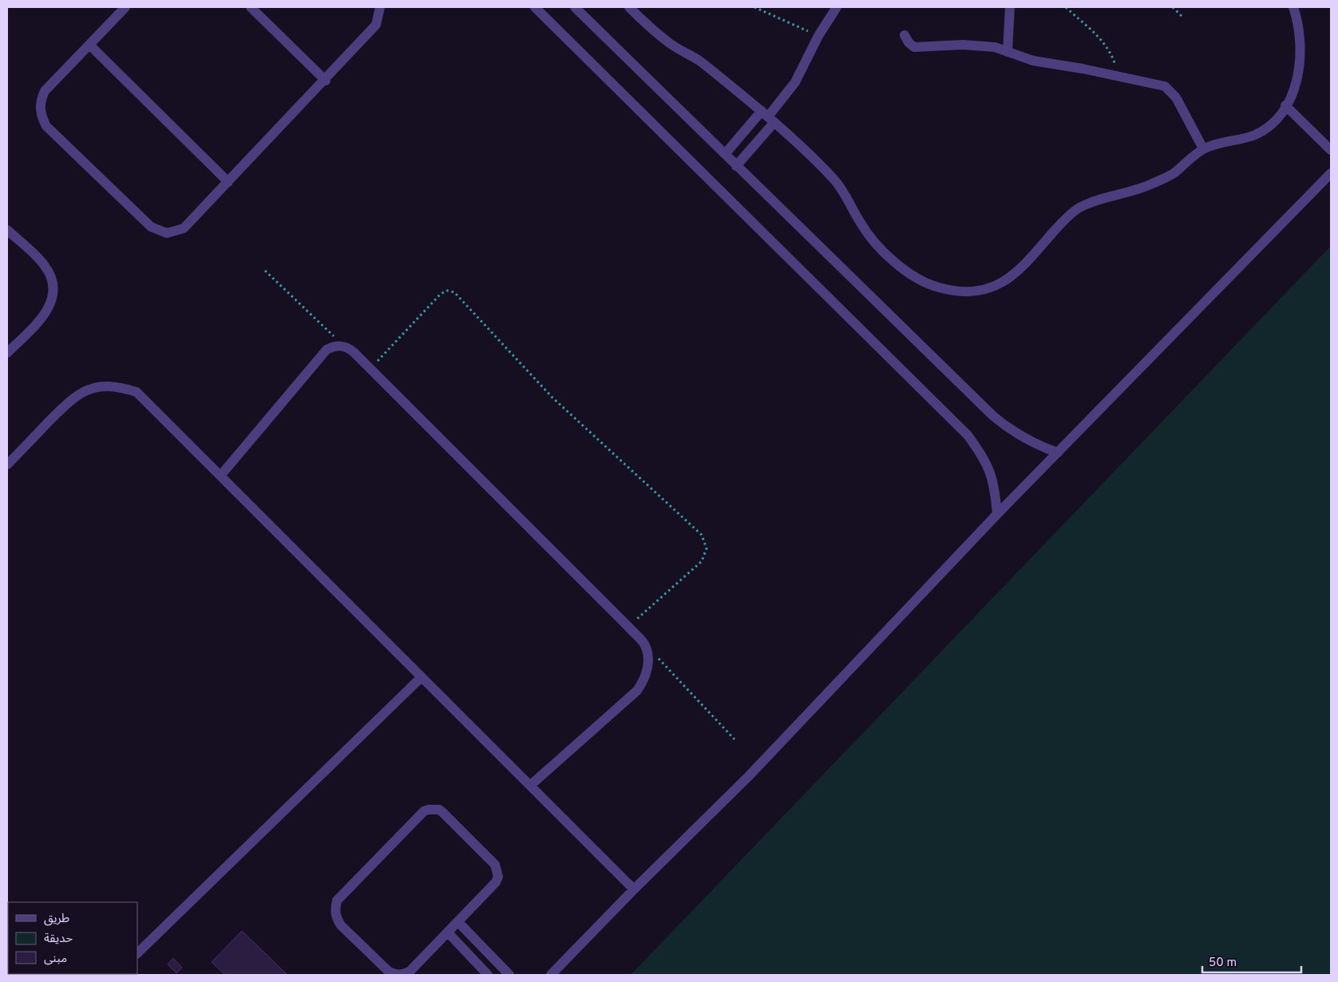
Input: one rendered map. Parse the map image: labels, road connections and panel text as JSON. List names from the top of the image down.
{
  "legend": ["طريق", "حديقة", "مبنى"],
  "scale_bar": "50 m"
}
